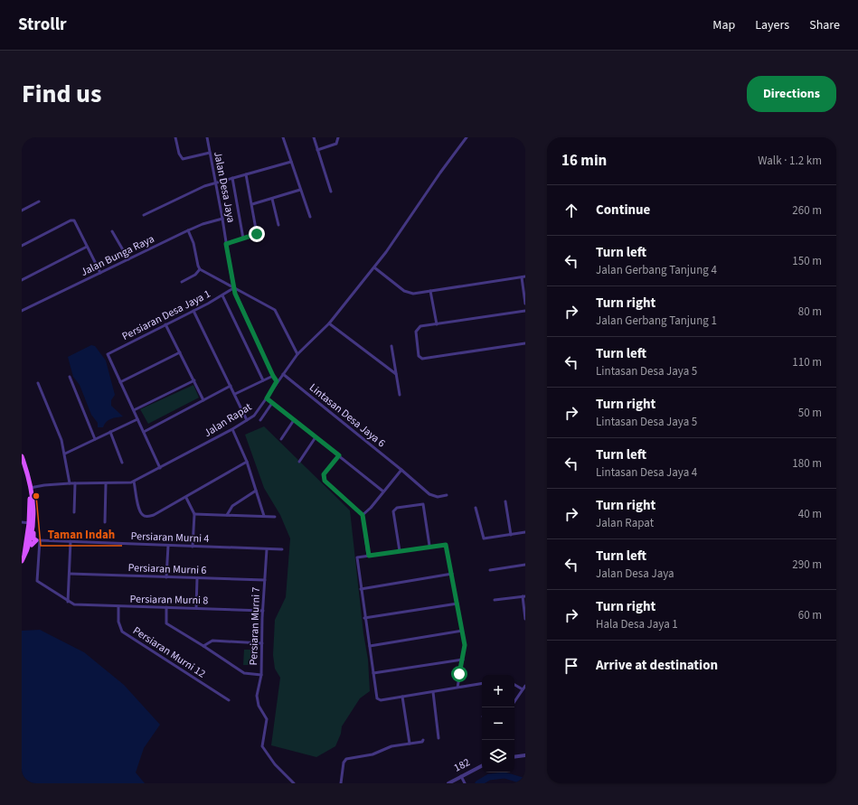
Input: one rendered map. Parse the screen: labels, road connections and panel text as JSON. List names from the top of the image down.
{
  "streets": {
    "street": [
      "Jalan Desa Jaya",
      "Jalan Bunga Raya",
      "Persiaran Desa Jaya 1",
      "Lintasan Desa Jaya 6",
      "Jalan Rapat",
      "Persiaran Murni 4",
      "Persiaran Murni 6",
      "Persiaran Murni 8",
      "Persiaran Murni 7",
      "Persiaran Murni 12",
      "182"
    ]
  },
  "crossings": [
    ["Jalan Desa Jaya", "Jalan Bunga Raya"],
    ["Jalan Desa Jaya", "Persiaran Desa Jaya 1"],
    ["Jalan Desa Jaya", "Jalan Rapat"],
    ["Lintasan Desa Jaya 6", "Jalan Rapat"],
    ["Persiaran Murni 4", "Persiaran Murni 7"],
    ["Persiaran Murni 6", "Persiaran Murni 7"],
    ["Persiaran Murni 8", "Persiaran Murni 7"],
    ["Persiaran Murni 8", "Persiaran Murni 12"]
  ],
  "places": ["Taman Indah"],
  "page": {
    "header": "Strollr",
    "nav": ["Map", "Layers", "Share"],
    "title": "Find us",
    "buttons": "Directions",
    "heading": ["16 min", "Walk · 1.2 km"],
    "list": [
      ["Continue", "260 m"],
      ["Turn left", "Jalan Gerbang Tanjung 4", "150 m"],
      ["Turn right", "Jalan Gerbang Tanjung 1", "80 m"],
      ["Turn left", "Lintasan Desa Jaya 5", "110 m"],
      ["Turn right", "Lintasan Desa Jaya 5", "50 m"],
      ["Turn left", "Lintasan Desa Jaya 4", "180 m"],
      ["Turn right", "Jalan Rapat", "40 m"],
      ["Turn left", "Jalan Desa Jaya", "290 m"],
      ["Turn right", "Hala Desa Jaya 1", "60 m"],
      "Arrive at destination"
    ],
    "map_buttons": ["+", "−"]
  }
}
